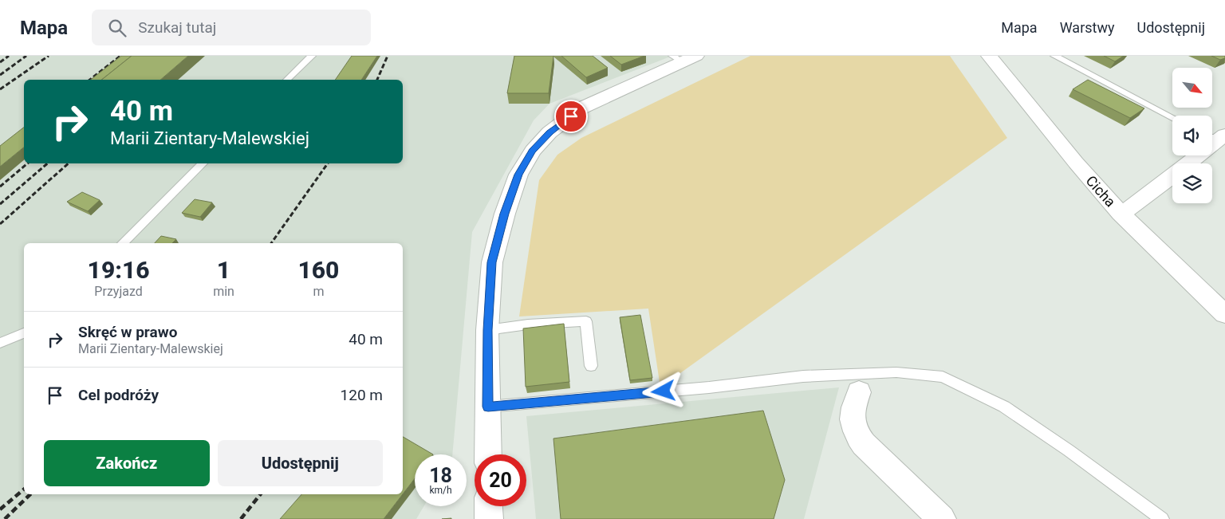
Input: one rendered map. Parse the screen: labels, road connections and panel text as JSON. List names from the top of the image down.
{
  "streets": {
    "street": ["Cicha"]
  },
  "north": "bottom right",
  "page": {
    "header": "Mapa",
    "search": "Szukaj tutaj",
    "nav": ["Mapa", "Warstwy", "Udostępnij"],
    "turn": ["40 m", "Marii Zientary-Malewskiej"],
    "eta": [
      "19:16",
      "Przyjazd",
      "1",
      "min",
      "160",
      "m"
    ],
    "list": [
      {
        "name": "Skręć w prawo",
        "note": "Marii Zientary-Malewskiej",
        "value": "40 m"
      },
      {
        "name": "Cel podróży",
        "value": "120 m"
      }
    ],
    "buttons": ["Zakończ", "Udostępnij"],
    "speed": "18 km/h",
    "limit": "20"
  }
}
